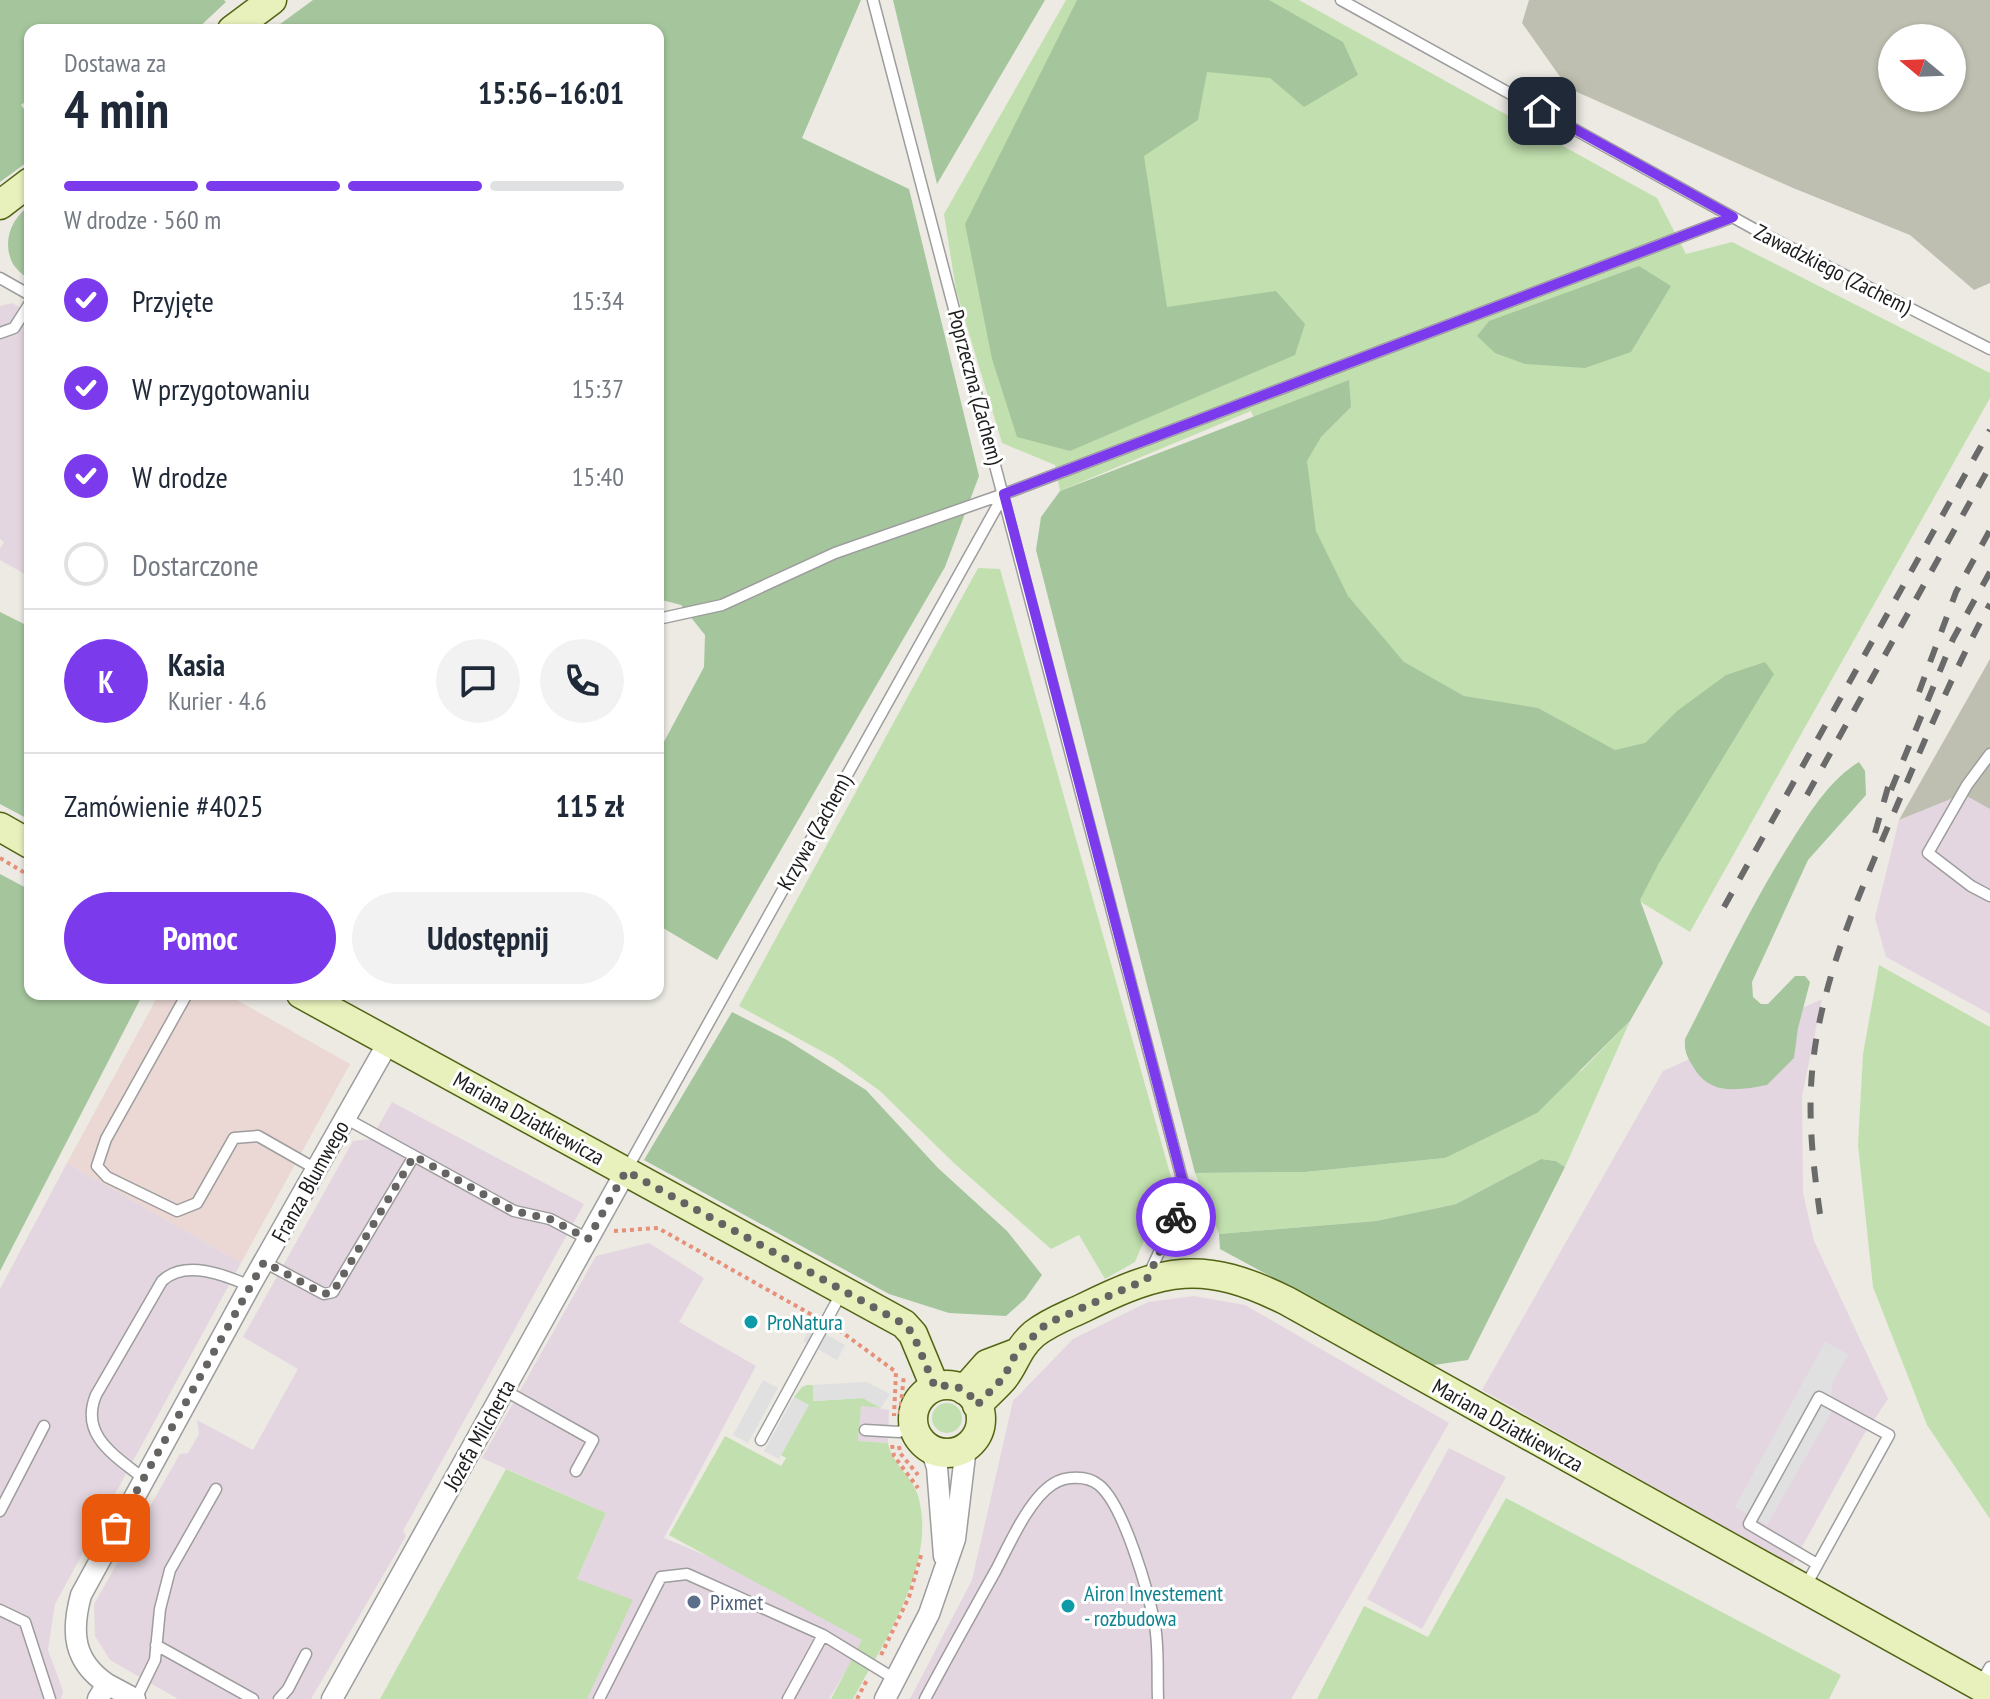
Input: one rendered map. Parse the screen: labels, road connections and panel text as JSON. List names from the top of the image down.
{
  "streets": {
    "street": ["Mariana Dziatkiewicza", "Franza Blumwego", "Józefa Milcherta"],
    "lane": ["Zawadzkiego (Zachem)", "Poprzeczna (Zachem)", "Krzywa (Zachem)"]
  },
  "crossings": [
    ["Poprzeczna (Zachem)", "Krzywa (Zachem)"],
    ["Poprzeczna (Zachem)", "Mariana Dziatkiewicza"],
    ["Krzywa (Zachem)", "Mariana Dziatkiewicza"],
    ["Krzywa (Zachem)", "Józefa Milcherta"],
    ["Mariana Dziatkiewicza", "Franza Blumwego"],
    ["Mariana Dziatkiewicza", "Józefa Milcherta"]
  ],
  "places": ["ProNatura", "Pixmet", "Airon Investement - rozbudowa"],
  "north": "left",
  "page": {
    "heading": ["4 min", "Dostawa za", "15:56–16:01"],
    "panel": [
      "Kasia",
      "Kurier · 4.6",
      "Zamówienie #4025",
      "115 zł"
    ],
    "bar": "W drodze · 560 m",
    "list": [
      ["Przyjęte", "15:34"],
      ["W przygotowaniu", "15:37"],
      ["W drodze", "15:40"],
      "Dostarczone"
    ],
    "round": "K",
    "buttons": ["Pomoc", "Udostępnij"]
  }
}
